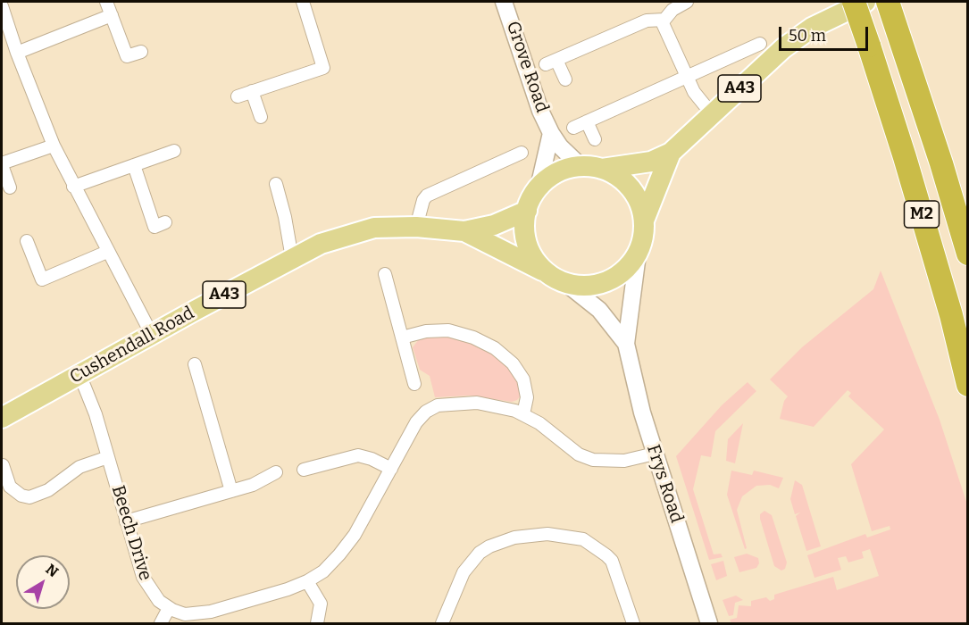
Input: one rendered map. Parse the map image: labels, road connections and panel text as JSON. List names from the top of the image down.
{
  "streets": {
    "highway": ["M2"],
    "main road": ["A43", "Cushendall Road"],
    "street": ["Grove Road", "Frys Road", "Beech Drive"]
  },
  "crossings": [
    ["Grove Road", "A43"],
    ["Grove Road", "Cushendall Road"],
    ["Grove Road", "Frys Road"],
    ["A43", "Cushendall Road"],
    ["A43", "Frys Road"],
    ["Cushendall Road", "Frys Road"],
    ["Cushendall Road", "Beech Drive"]
  ],
  "scale_bar": "50 m",
  "north": "top right"
}
